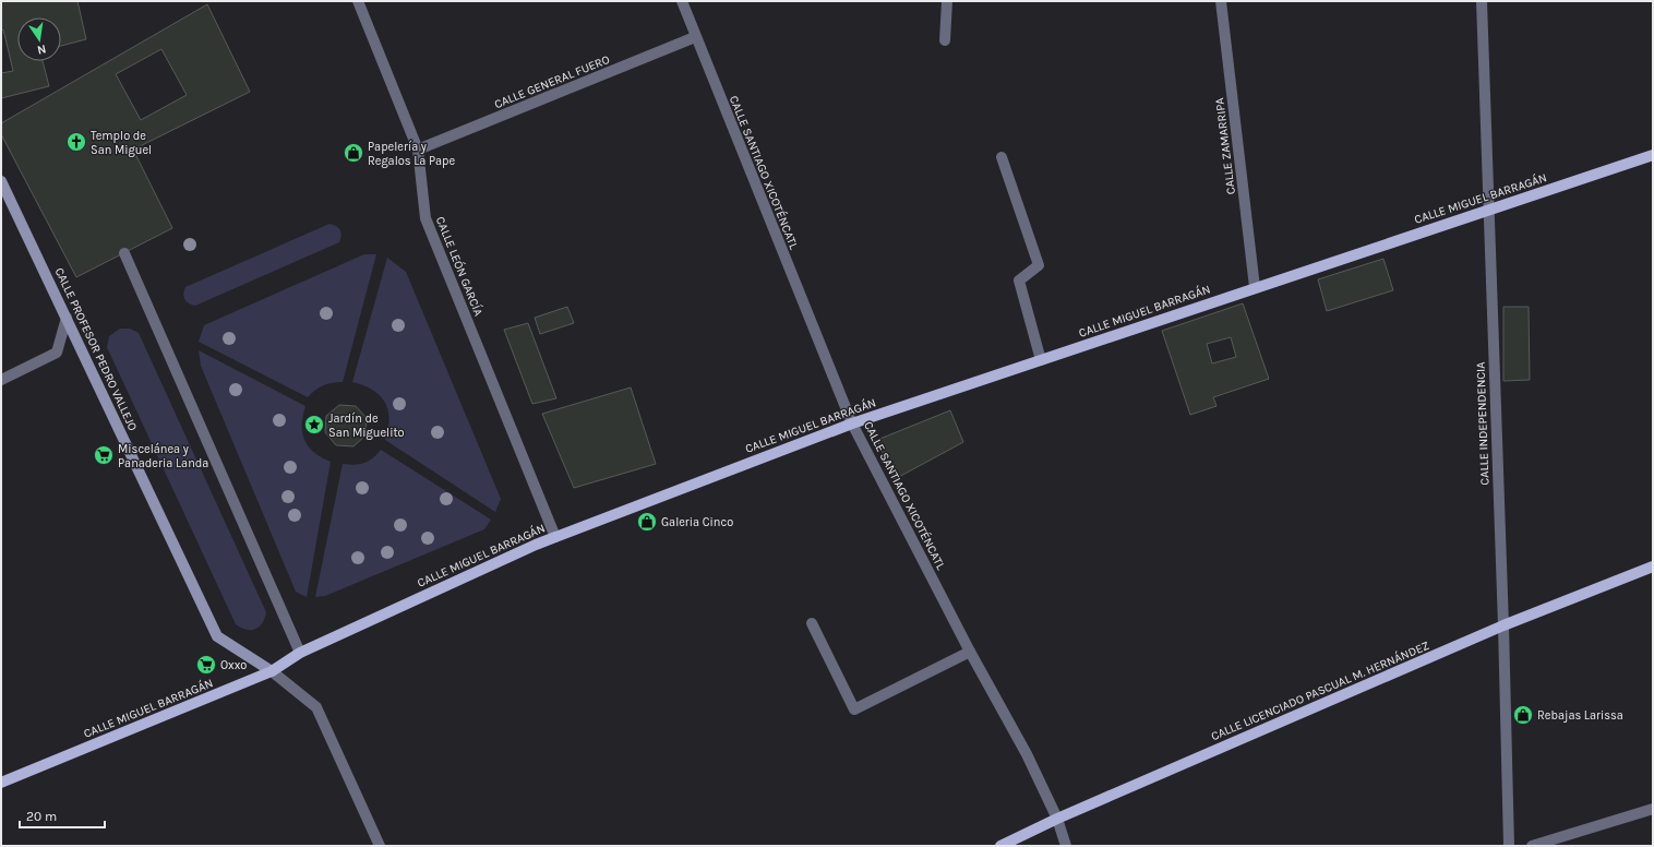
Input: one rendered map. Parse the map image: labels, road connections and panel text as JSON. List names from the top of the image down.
{
  "streets": {
    "main road": ["CALLE MIGUEL BARRAGÁN", "CALLE LICENCIADO PASCUAL M. HERNÁNDEZ"],
    "street": [
      "CALLE GENERAL FUERO",
      "CALLE ZAMARRIPA",
      "CALLE SANTIAGO XICOTÉNCATL",
      "CALLE LEÓN GARCÍA",
      "CALLE PROFESOR PEDRO VALLEJO",
      "CALLE INDEPENDENCIA"
    ]
  },
  "crossings": [
    ["CALLE GENERAL FUERO", "CALLE SANTIAGO XICOTÉNCATL"],
    ["CALLE GENERAL FUERO", "CALLE LEÓN GARCÍA"],
    ["CALLE ZAMARRIPA", "CALLE MIGUEL BARRAGÁN"],
    ["CALLE SANTIAGO XICOTÉNCATL", "CALLE MIGUEL BARRAGÁN"],
    ["CALLE SANTIAGO XICOTÉNCATL", "CALLE LICENCIADO PASCUAL M. HERNÁNDEZ"],
    ["CALLE MIGUEL BARRAGÁN", "CALLE LEÓN GARCÍA"],
    ["CALLE MIGUEL BARRAGÁN", "CALLE PROFESOR PEDRO VALLEJO"],
    ["CALLE MIGUEL BARRAGÁN", "CALLE INDEPENDENCIA"],
    ["CALLE INDEPENDENCIA", "CALLE LICENCIADO PASCUAL M. HERNÁNDEZ"]
  ],
  "places": {
    "church": ["Templo de San Miguel"],
    "shop": ["Papelería y Regalos La Pape", "Galeria Cinco", "Rebajas Larissa"],
    "place": ["Jardín de San Miguelito"],
    "supermarket": ["Miscelánea y Panaderia Landa", "Oxxo"]
  },
  "scale_bar": "20 m",
  "north": "bottom"
}
